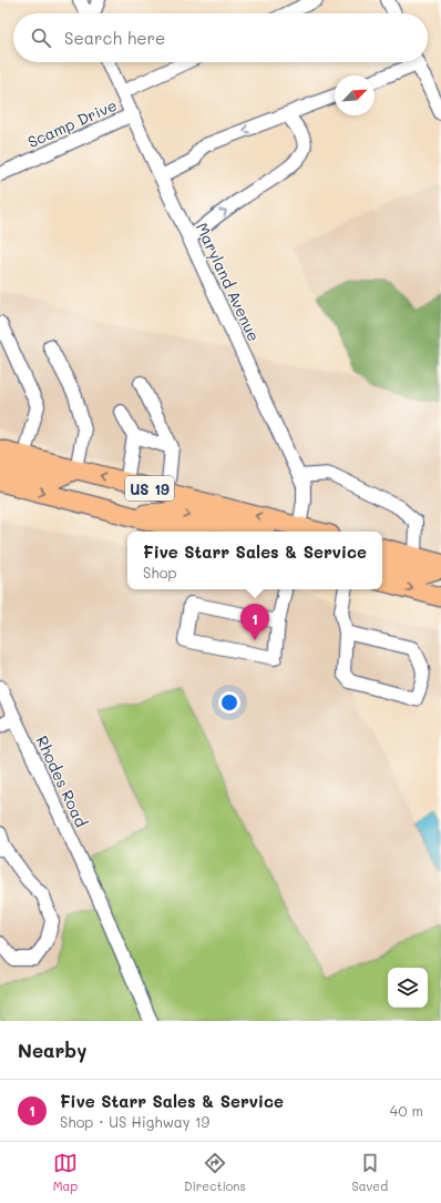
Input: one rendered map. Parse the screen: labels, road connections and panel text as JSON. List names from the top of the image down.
{
  "streets": {
    "highway": ["US 19"],
    "street": ["Scamp Drive", "Maryland Avenue", "Rhodes Road"]
  },
  "crossings": [
    ["Scamp Drive", "Maryland Avenue"],
    ["Maryland Avenue", "US 19"]
  ],
  "north": "top right",
  "page": {
    "search": "Search here",
    "popup": ["Five Starr Sales & Service", "Shop"],
    "pins": "1",
    "heading": "Nearby",
    "list": [
      {
        "mark": "1",
        "name": "Five Starr Sales & Service",
        "note": "Shop · US Highway 19",
        "value": "40 m"
      }
    ],
    "nav": ["Map", "Directions", "Saved"]
  }
}
